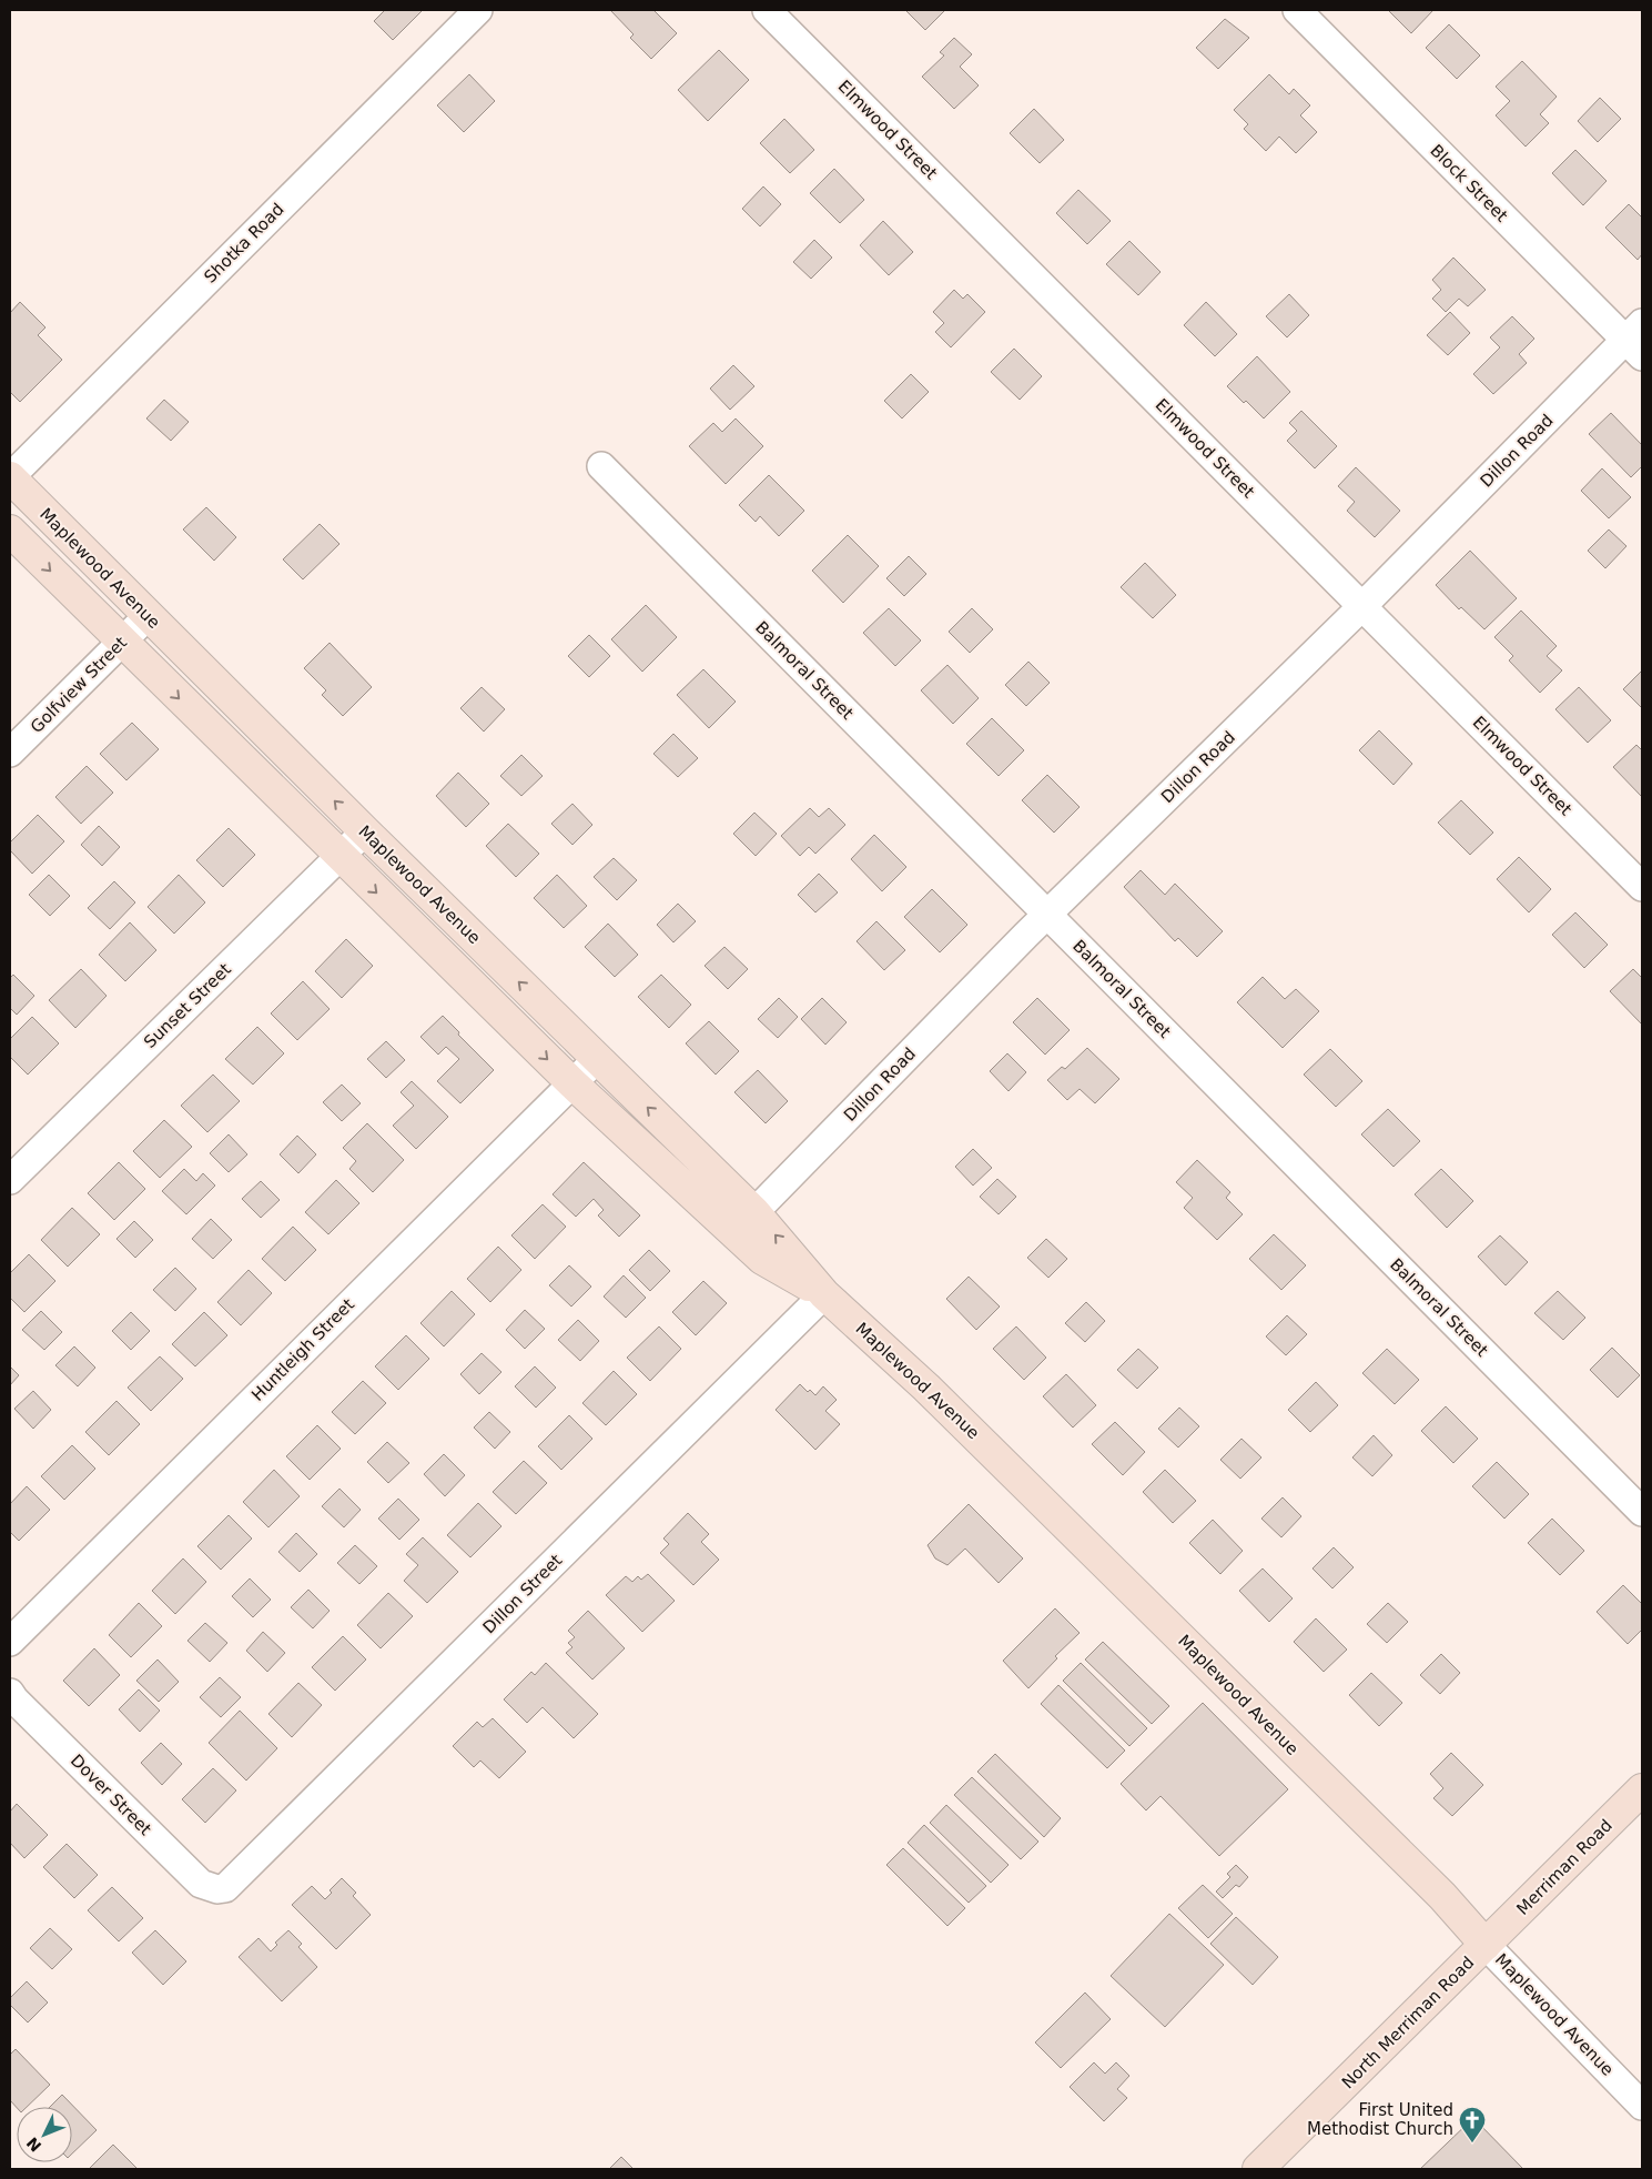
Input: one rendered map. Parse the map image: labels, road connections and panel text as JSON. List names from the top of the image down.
{
  "streets": {
    "street": [
      "Elmwood Street",
      "Block Street",
      "Shotka Road",
      "Dillon Road",
      "Maplewood Avenue",
      "Balmoral Street",
      "Golfview Street",
      "Sunset Street",
      "Huntleigh Street",
      "Dillon Street",
      "Dover Street",
      "Merriman Road",
      "North Merriman Road"
    ]
  },
  "crossings": [
    ["Elmwood Street", "Dillon Road"],
    ["Block Street", "Dillon Road"],
    ["Shotka Road", "Maplewood Avenue"],
    ["Dillon Road", "Maplewood Avenue"],
    ["Dillon Road", "Balmoral Street"],
    ["Maplewood Avenue", "Golfview Street"],
    ["Maplewood Avenue", "Sunset Street"],
    ["Maplewood Avenue", "Huntleigh Street"],
    ["Maplewood Avenue", "Dillon Street"],
    ["Maplewood Avenue", "Merriman Road"],
    ["Maplewood Avenue", "North Merriman Road"],
    ["Dillon Street", "Dover Street"],
    ["Merriman Road", "North Merriman Road"]
  ],
  "places": {
    "church": ["First United Methodist Church"]
  },
  "north": "bottom left"
}
